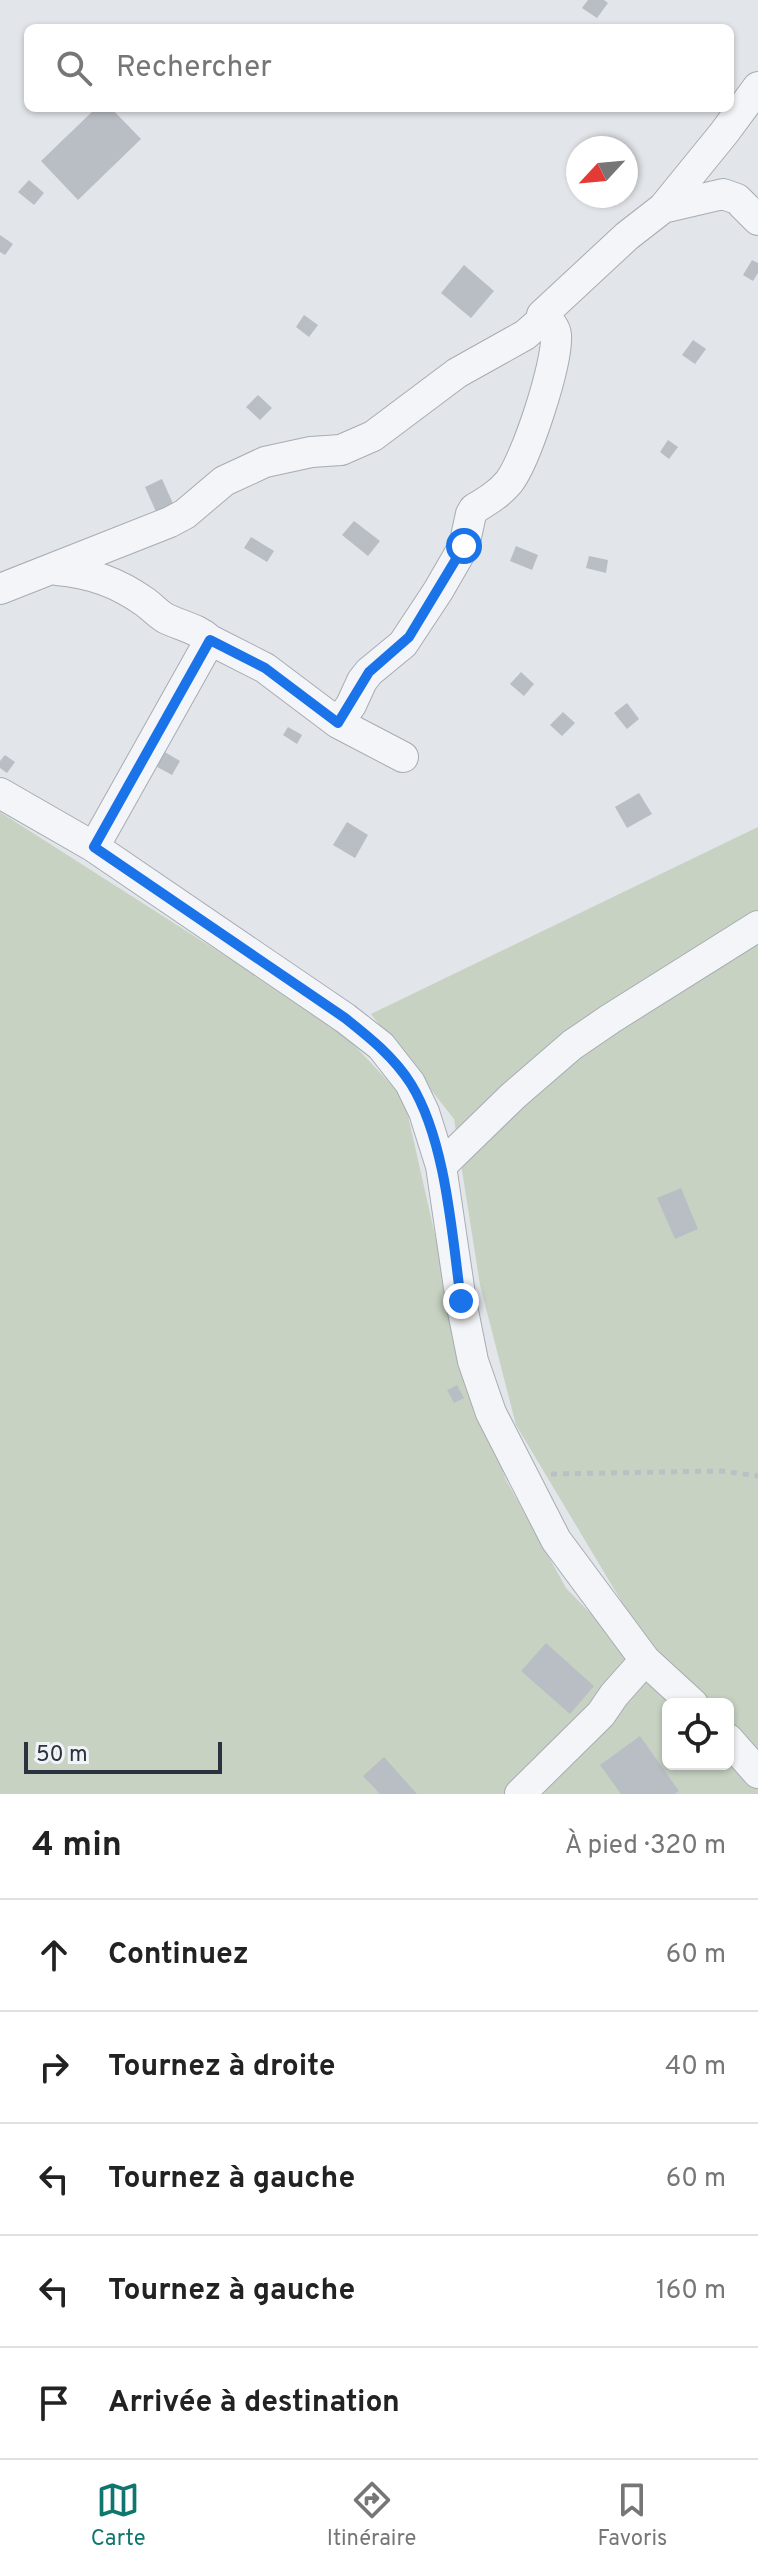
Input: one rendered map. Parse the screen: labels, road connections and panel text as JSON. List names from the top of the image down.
{
  "scale_bar": "50 m",
  "north": "bottom left",
  "page": {
    "search": "Rechercher",
    "scale": "50 m",
    "heading": ["4 min", "À pied · 320 m"],
    "list": [
      ["Continuez", "60 m"],
      ["Tournez à droite", "40 m"],
      ["Tournez à gauche", "60 m"],
      ["Tournez à gauche", "160 m"],
      "Arrivée à destination"
    ],
    "nav": ["Carte", "Itinéraire", "Favoris"]
  }
}
